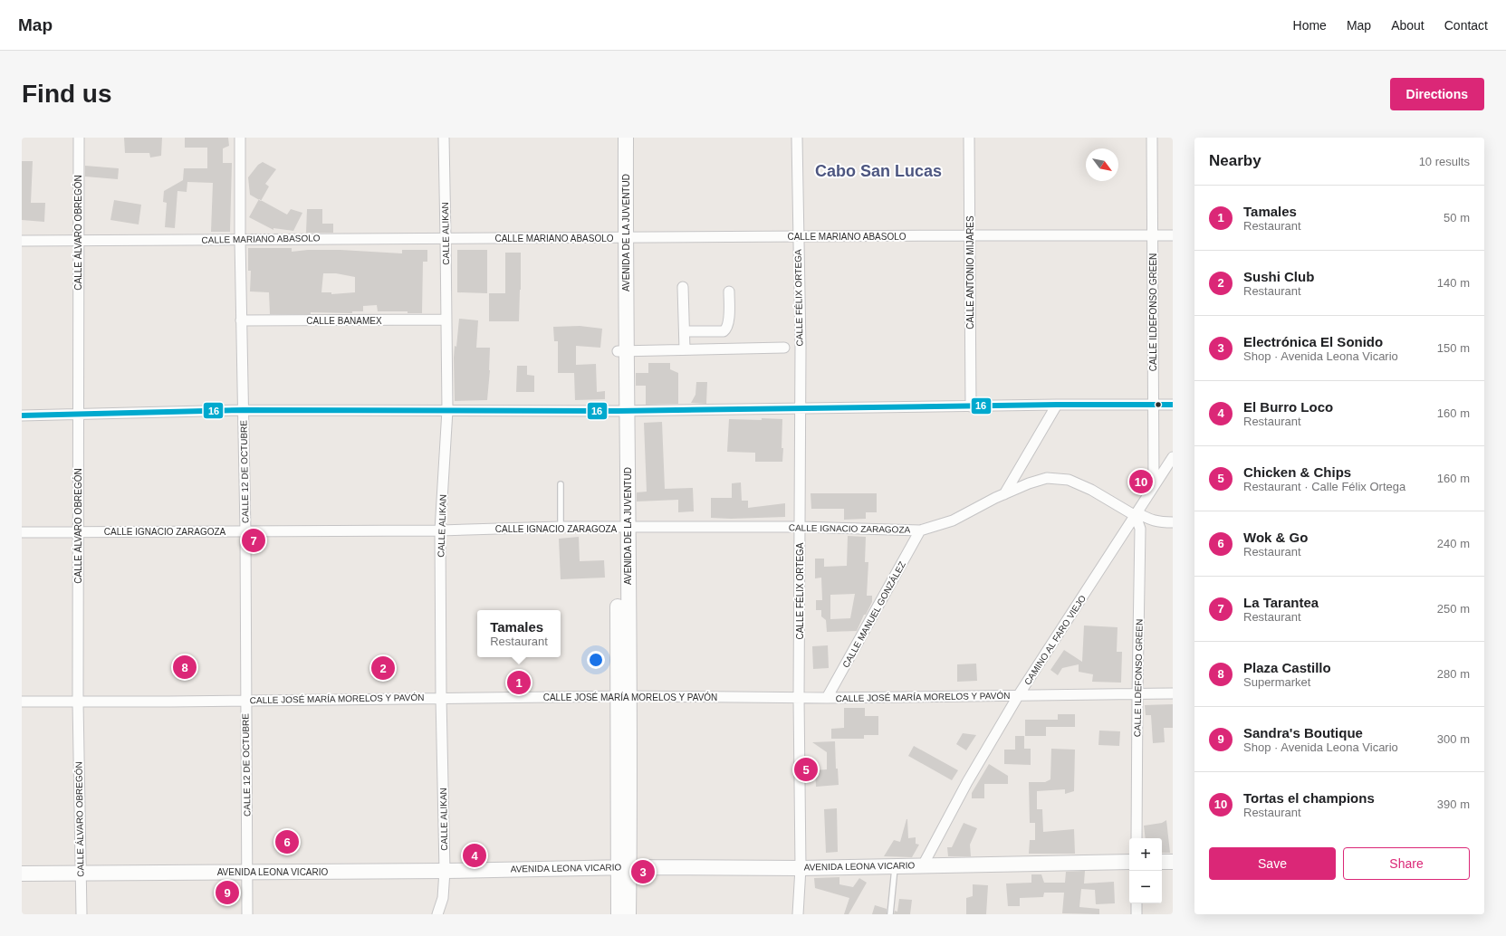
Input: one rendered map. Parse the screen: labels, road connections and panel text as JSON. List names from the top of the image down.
{
  "streets": {
    "street": [
      "CALLE ÁLVARO OBREGÓN",
      "AVENIDA DE LA JUVENTUD",
      "CALLE ALIKAN",
      "CALLE MARIANO ABASOLO",
      "CALLE ANTONIO MIJARES",
      "CALLE FÉLIX ORTEGA",
      "CALLE ILDEFONSO GREEN",
      "CALLE BANAMEX",
      "CALLE 12 DE OCTUBRE",
      "CALLE IGNACIO ZARAGOZA",
      "CALLE MANUEL GONZÁLEZ",
      "CAMINO AL FARO VIEJO",
      "CALLE JOSÉ MARÍA MORELOS Y PAVÓN",
      "AVENIDA LEONA VICARIO"
    ]
  },
  "crossings": [
    ["CALLE ÁLVARO OBREGÓN", "CALLE MARIANO ABASOLO"],
    ["CALLE ÁLVARO OBREGÓN", "CALLE IGNACIO ZARAGOZA"],
    ["CALLE ÁLVARO OBREGÓN", "CALLE JOSÉ MARÍA MORELOS Y PAVÓN"],
    ["CALLE ÁLVARO OBREGÓN", "AVENIDA LEONA VICARIO"],
    ["AVENIDA DE LA JUVENTUD", "CALLE MARIANO ABASOLO"],
    ["AVENIDA DE LA JUVENTUD", "CALLE IGNACIO ZARAGOZA"],
    ["AVENIDA DE LA JUVENTUD", "CALLE JOSÉ MARÍA MORELOS Y PAVÓN"],
    ["AVENIDA DE LA JUVENTUD", "AVENIDA LEONA VICARIO"],
    ["CALLE ALIKAN", "CALLE MARIANO ABASOLO"],
    ["CALLE ALIKAN", "CALLE BANAMEX"],
    ["CALLE ALIKAN", "CALLE IGNACIO ZARAGOZA"],
    ["CALLE ALIKAN", "CALLE JOSÉ MARÍA MORELOS Y PAVÓN"],
    ["CALLE ALIKAN", "AVENIDA LEONA VICARIO"],
    ["CALLE MARIANO ABASOLO", "CALLE ANTONIO MIJARES"],
    ["CALLE MARIANO ABASOLO", "CALLE FÉLIX ORTEGA"],
    ["CALLE MARIANO ABASOLO", "CALLE ILDEFONSO GREEN"],
    ["CALLE MARIANO ABASOLO", "CALLE 12 DE OCTUBRE"],
    ["CALLE FÉLIX ORTEGA", "CALLE IGNACIO ZARAGOZA"],
    ["CALLE FÉLIX ORTEGA", "CALLE JOSÉ MARÍA MORELOS Y PAVÓN"],
    ["CALLE FÉLIX ORTEGA", "AVENIDA LEONA VICARIO"],
    ["CALLE ILDEFONSO GREEN", "CALLE IGNACIO ZARAGOZA"],
    ["CALLE ILDEFONSO GREEN", "CAMINO AL FARO VIEJO"],
    ["CALLE ILDEFONSO GREEN", "CALLE JOSÉ MARÍA MORELOS Y PAVÓN"],
    ["CALLE BANAMEX", "CALLE 12 DE OCTUBRE"],
    ["CALLE 12 DE OCTUBRE", "CALLE IGNACIO ZARAGOZA"],
    ["CALLE 12 DE OCTUBRE", "CALLE JOSÉ MARÍA MORELOS Y PAVÓN"],
    ["CALLE 12 DE OCTUBRE", "AVENIDA LEONA VICARIO"],
    ["CALLE IGNACIO ZARAGOZA", "CALLE MANUEL GONZÁLEZ"],
    ["CALLE IGNACIO ZARAGOZA", "CAMINO AL FARO VIEJO"],
    ["CALLE MANUEL GONZÁLEZ", "CALLE JOSÉ MARÍA MORELOS Y PAVÓN"],
    ["CAMINO AL FARO VIEJO", "CALLE JOSÉ MARÍA MORELOS Y PAVÓN"],
    ["CAMINO AL FARO VIEJO", "AVENIDA LEONA VICARIO"]
  ],
  "districts": ["Cabo San Lucas"],
  "lines": ["transit line 16"],
  "north": "bottom right",
  "page": {
    "header": "Map",
    "nav": [
      "Home",
      "Map",
      "About",
      "Contact"
    ],
    "buttons": [
      "Directions",
      ["Save", "Share"]
    ],
    "title": "Find us",
    "heading": ["Nearby", "10 results"],
    "list": [
      {
        "mark": "1",
        "name": "Tamales",
        "note": "Restaurant",
        "value": "50 m"
      },
      {
        "mark": "2",
        "name": "Sushi Club",
        "note": "Restaurant",
        "value": "140 m"
      },
      {
        "mark": "3",
        "name": "Electrónica El Sonido",
        "note": "Shop · Avenida Leona Vicario",
        "value": "150 m"
      },
      {
        "mark": "4",
        "name": "El Burro Loco",
        "note": "Restaurant",
        "value": "160 m"
      },
      {
        "mark": "5",
        "name": "Chicken & Chips",
        "note": "Restaurant · Calle Félix Ortega",
        "value": "160 m"
      },
      {
        "mark": "6",
        "name": "Wok & Go",
        "note": "Restaurant",
        "value": "240 m"
      },
      {
        "mark": "7",
        "name": "La Tarantea",
        "note": "Restaurant",
        "value": "250 m"
      },
      {
        "mark": "8",
        "name": "Plaza Castillo",
        "note": "Supermarket",
        "value": "280 m"
      },
      {
        "mark": "9",
        "name": "Sandra's Boutique",
        "note": "Shop · Avenida Leona Vicario",
        "value": "300 m"
      },
      {
        "mark": "10",
        "name": "Tortas el champions",
        "note": "Restaurant",
        "value": "390 m"
      }
    ],
    "pins": [
      "10",
      "7",
      "8",
      "2",
      "1",
      "5",
      "6",
      "4",
      "3",
      "9"
    ],
    "popup": ["Tamales", "Restaurant"],
    "map_buttons": ["+", "−"]
  }
}
